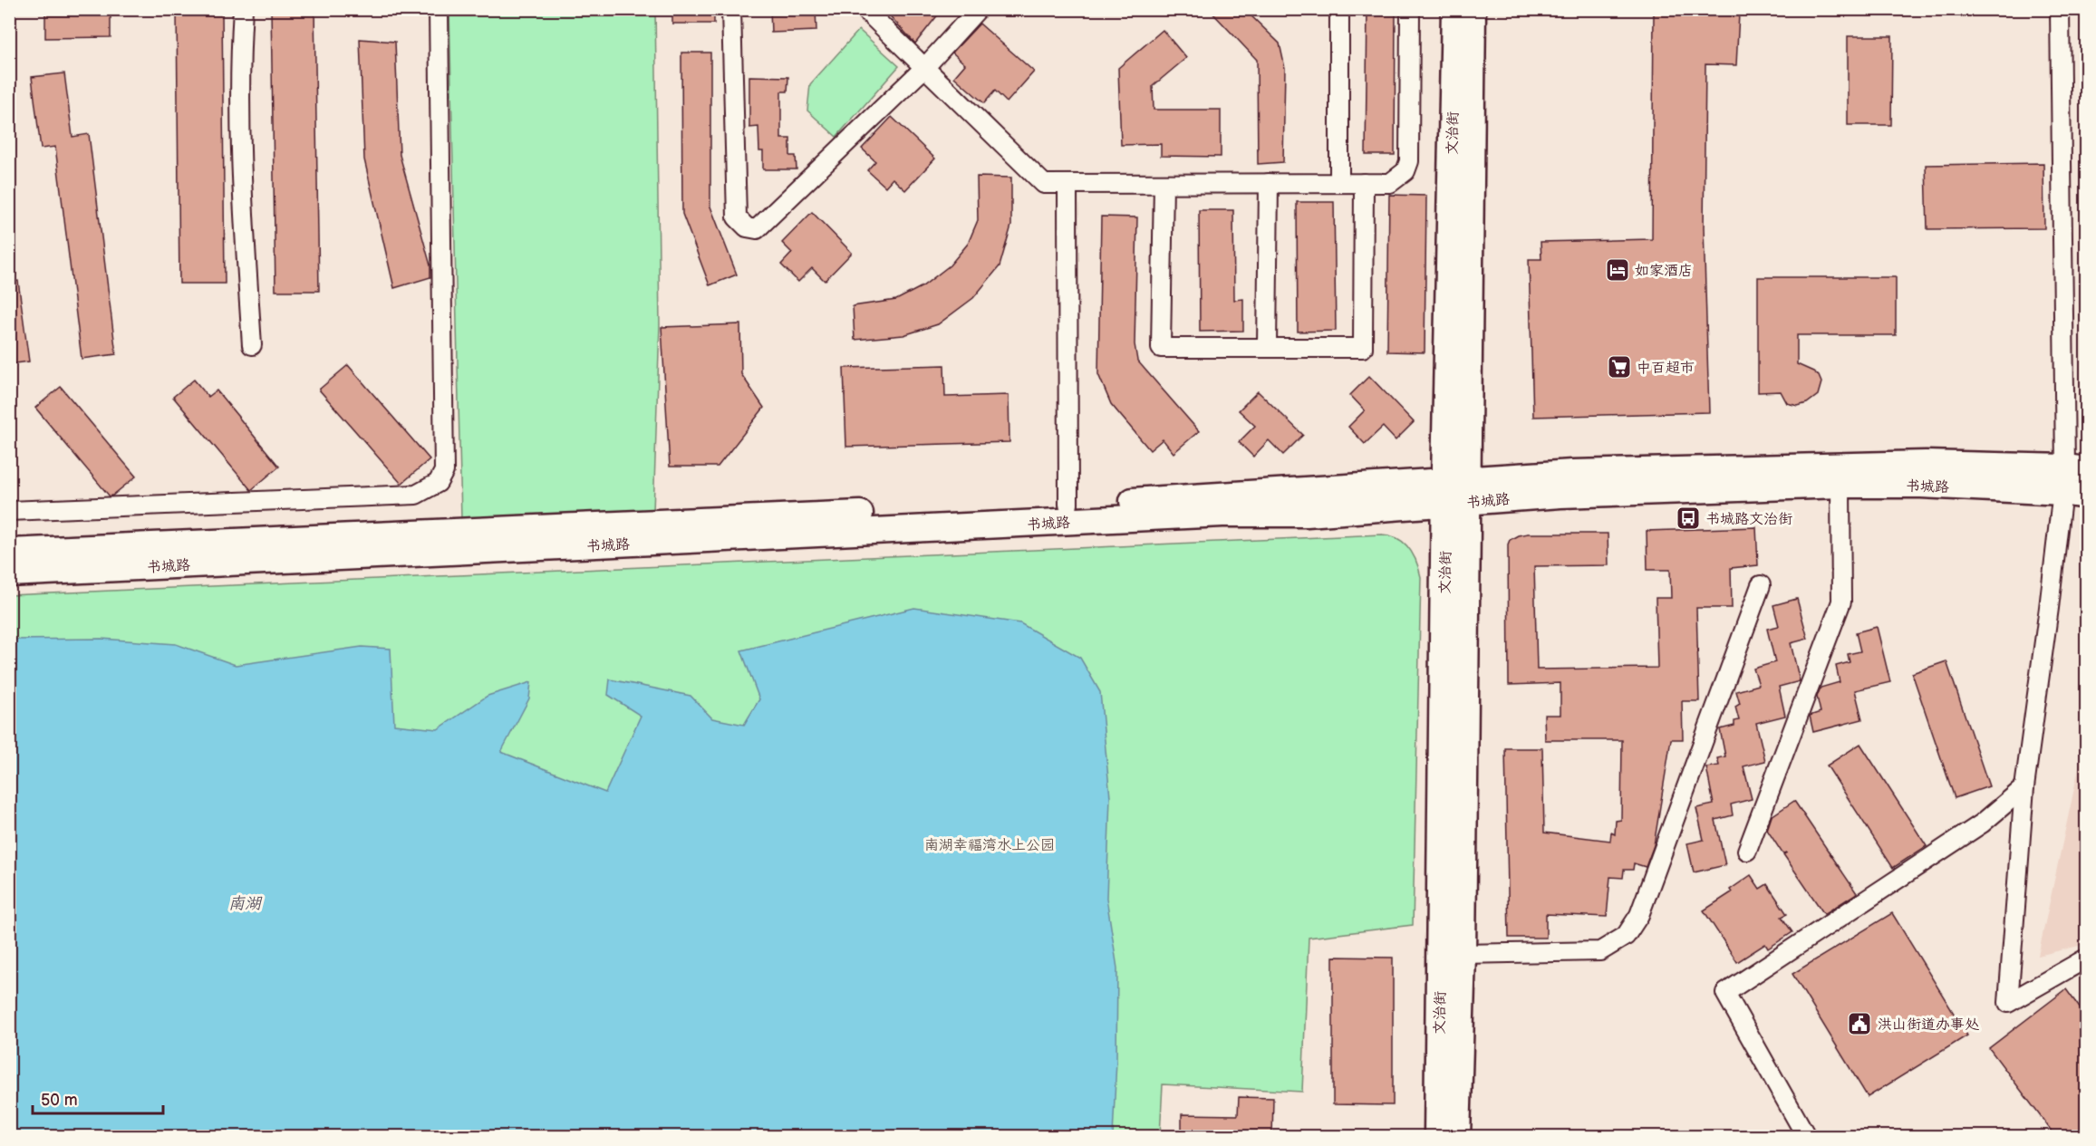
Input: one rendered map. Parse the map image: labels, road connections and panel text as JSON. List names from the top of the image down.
{
  "streets": {
    "main road": ["文治街", "书城路"]
  },
  "crossings": [
    ["文治街", "书城路"]
  ],
  "water": ["南湖"],
  "parks": ["南湖幸福湾水上公园"],
  "places": {
    "hotel": ["如家酒店"],
    "supermarket": ["中百超市"],
    "bus stop": ["书城路文治街"],
    "public building": ["洪山街道办事处"]
  },
  "scale_bar": "50 m"
}
